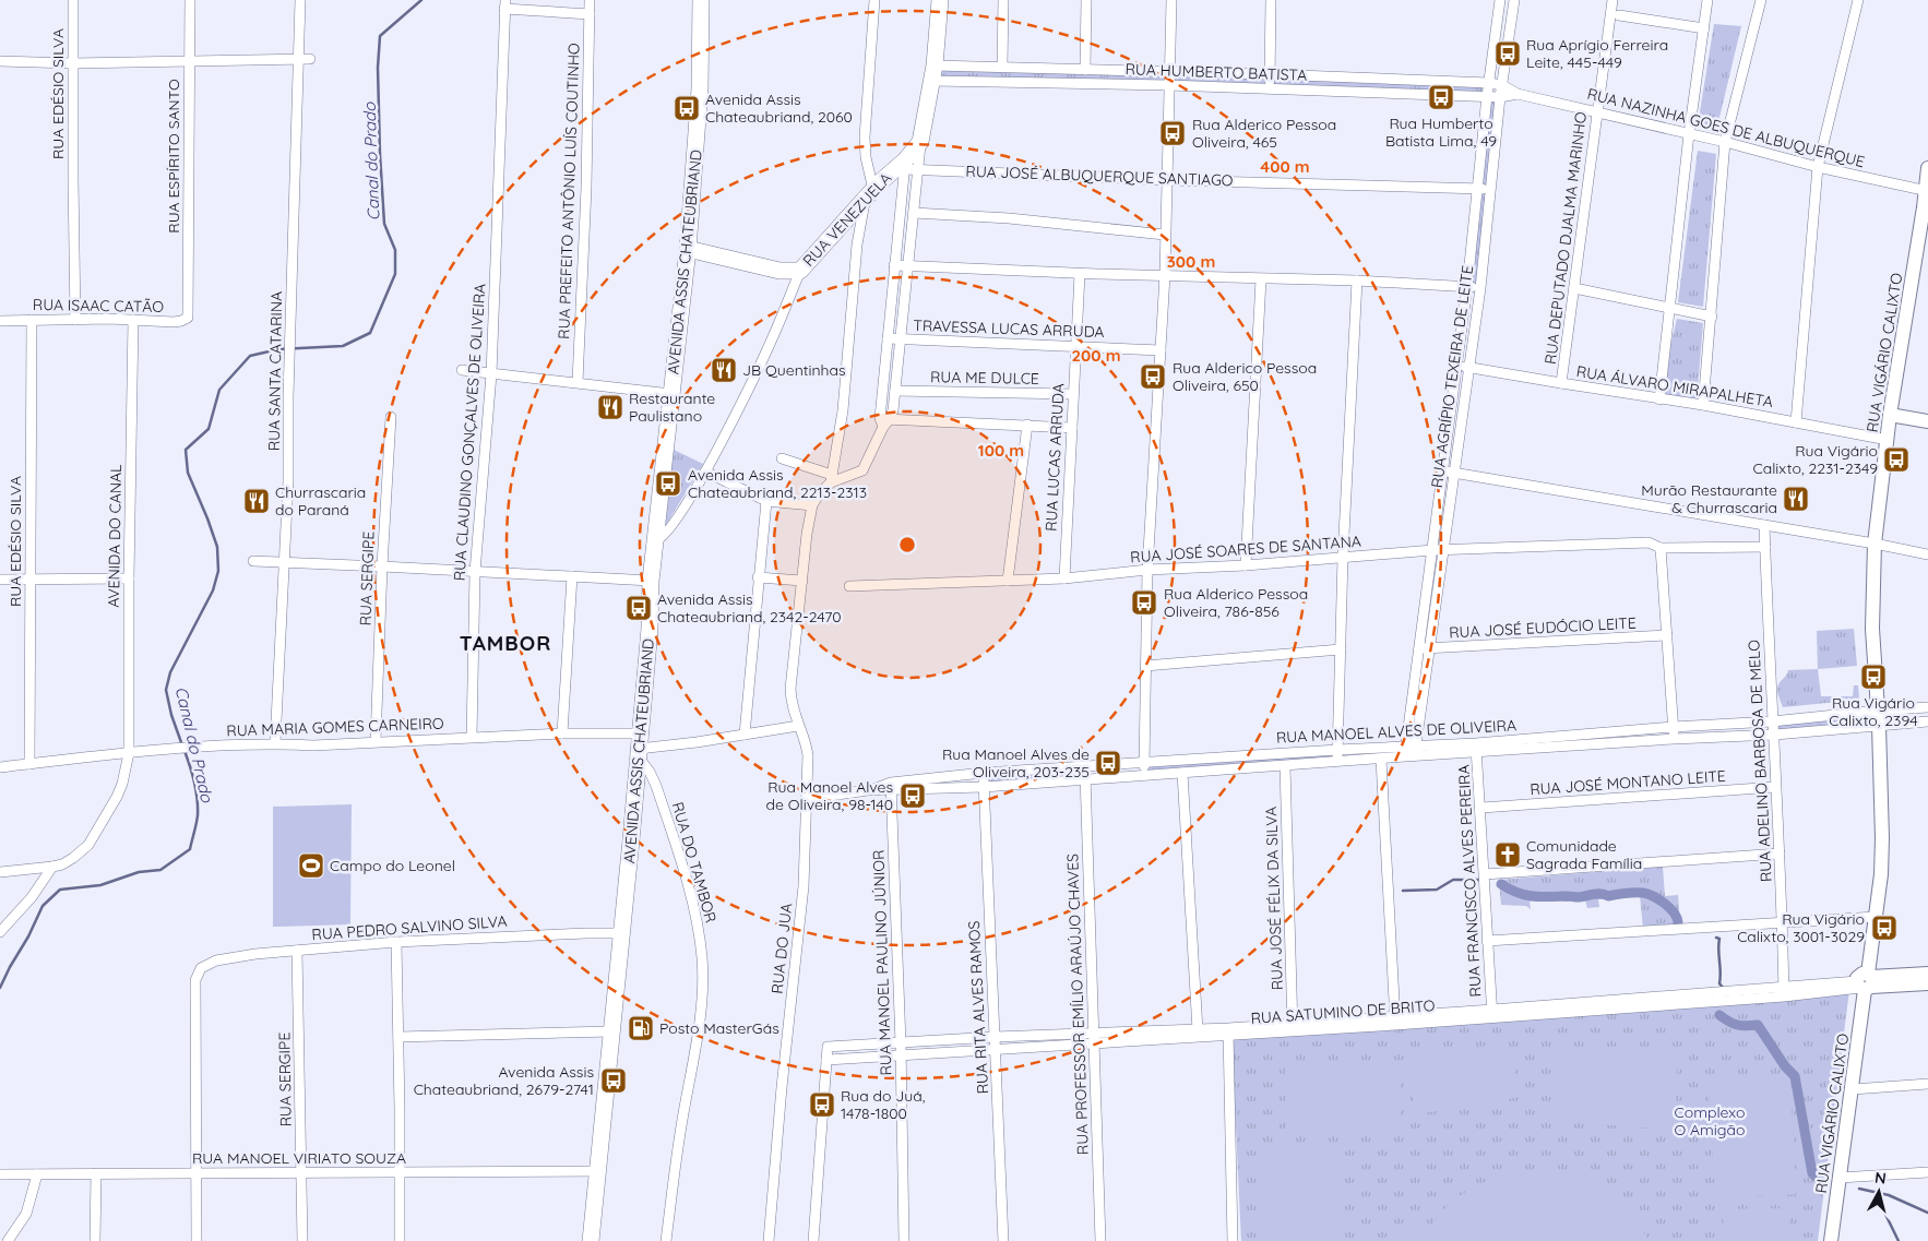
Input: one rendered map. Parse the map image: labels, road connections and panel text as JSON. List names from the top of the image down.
{
  "streets": {
    "main road": [
      "RUA VENEZUELA",
      "AVENIDA ASSIS CHATEUBRIAND",
      "RUA VIGÁRIO CALIXTO",
      "RUA SATUMINO DE BRITO"
    ],
    "street": [
      "RUA HUMBERTO BATISTA",
      "RUA EDÉSIO SILVA",
      "RUA NAZINHA GOES DE ALBUQUERQUE",
      "RUA ESPÍRITO SANTO",
      "RUA JOSÉ ALBUQUERQUE SANTIAGO",
      "RUA PREFEITO ANTÔNIO LUÍS COUTINHO",
      "RUA DEPUTADO DJALMA MARINHO",
      "RUA ISAAC CATÃO",
      "TRAVESSA LUCAS ARRUDA",
      "RUA SANTA CATARINA",
      "RUA AGRÍPIO TEXEIRA DE LEITE",
      "RUA ME DULCE",
      "RUA ÁLVARO MIRAPALHETA",
      "RUA CLAUDINO GONÇALVES DE OLIVEIRA",
      "RUA LUCAS ARRUDA",
      "AVENIDA DO CANAL",
      "RUA JOSÉ SOARES DE SANTANA",
      "RUA SERGIPE",
      "RUA JOSÉ EUDÓCIO LEITE",
      "RUA MARIA GOMES CARNEIRO",
      "RUA MANOEL ALVES DE OLIVEIRA",
      "RUA ADELINO BARBOSA DE MELO",
      "RUA JOSÉ MONTANO LEITE",
      "RUA DO TAMBOR",
      "RUA FRANCISCO ALVES PEREIRA",
      "RUA JOSÉ FÉLIX DA SILVA",
      "RUA PEDRO SALVINO SILVA",
      "RUA DO JUA",
      "RUA MANOEL PAULINO JÚNIOR",
      "RUA PROFESSOR EMÍLIO ARAÚJO CHAVES",
      "RUA RITA ALVES RAMOS",
      "RUA MANOEL VIRIATO SOUZA"
    ]
  },
  "crossings": [
    ["RUA HUMBERTO BATISTA", "RUA NAZINHA GOES DE ALBUQUERQUE"],
    ["RUA HUMBERTO BATISTA", "RUA AGRÍPIO TEXEIRA DE LEITE"],
    ["RUA EDÉSIO SILVA", "RUA ISAAC CATÃO"],
    ["RUA EDÉSIO SILVA", "RUA MARIA GOMES CARNEIRO"],
    ["RUA NAZINHA GOES DE ALBUQUERQUE", "RUA DEPUTADO DJALMA MARINHO"],
    ["RUA NAZINHA GOES DE ALBUQUERQUE", "RUA VIGÁRIO CALIXTO"],
    ["RUA NAZINHA GOES DE ALBUQUERQUE", "RUA AGRÍPIO TEXEIRA DE LEITE"],
    ["RUA ESPÍRITO SANTO", "RUA ISAAC CATÃO"],
    ["RUA JOSÉ ALBUQUERQUE SANTIAGO", "RUA VENEZUELA"],
    ["RUA JOSÉ ALBUQUERQUE SANTIAGO", "RUA AGRÍPIO TEXEIRA DE LEITE"],
    ["RUA VENEZUELA", "AVENIDA ASSIS CHATEUBRIAND"],
    ["RUA DEPUTADO DJALMA MARINHO", "RUA ÁLVARO MIRAPALHETA"],
    ["AVENIDA ASSIS CHATEUBRIAND", "RUA MARIA GOMES CARNEIRO"],
    ["AVENIDA ASSIS CHATEUBRIAND", "RUA DO TAMBOR"],
    ["AVENIDA ASSIS CHATEUBRIAND", "RUA PEDRO SALVINO SILVA"],
    ["AVENIDA ASSIS CHATEUBRIAND", "RUA MANOEL VIRIATO SOUZA"],
    ["RUA ISAAC CATÃO", "AVENIDA DO CANAL"],
    ["TRAVESSA LUCAS ARRUDA", "RUA LUCAS ARRUDA"],
    ["RUA VIGÁRIO CALIXTO", "RUA ÁLVARO MIRAPALHETA"],
    ["RUA VIGÁRIO CALIXTO", "RUA MANOEL ALVES DE OLIVEIRA"],
    ["RUA VIGÁRIO CALIXTO", "RUA SATUMINO DE BRITO"],
    ["RUA SANTA CATARINA", "RUA MARIA GOMES CARNEIRO"],
    ["RUA AGRÍPIO TEXEIRA DE LEITE", "RUA ÁLVARO MIRAPALHETA"],
    ["RUA AGRÍPIO TEXEIRA DE LEITE", "RUA JOSÉ SOARES DE SANTANA"],
    ["RUA AGRÍPIO TEXEIRA DE LEITE", "RUA JOSÉ EUDÓCIO LEITE"],
    ["RUA AGRÍPIO TEXEIRA DE LEITE", "RUA MANOEL ALVES DE OLIVEIRA"],
    ["RUA ME DULCE", "RUA LUCAS ARRUDA"],
    ["RUA CLAUDINO GONÇALVES DE OLIVEIRA", "RUA MARIA GOMES CARNEIRO"],
    ["RUA LUCAS ARRUDA", "RUA JOSÉ SOARES DE SANTANA"],
    ["AVENIDA DO CANAL", "RUA MARIA GOMES CARNEIRO"],
    ["RUA SERGIPE", "RUA MARIA GOMES CARNEIRO"],
    ["RUA SERGIPE", "RUA PEDRO SALVINO SILVA"],
    ["RUA SERGIPE", "RUA MANOEL VIRIATO SOUZA"],
    ["RUA MARIA GOMES CARNEIRO", "RUA DO TAMBOR"],
    ["RUA MARIA GOMES CARNEIRO", "RUA DO JUA"],
    ["RUA MANOEL ALVES DE OLIVEIRA", "RUA ADELINO BARBOSA DE MELO"],
    ["RUA MANOEL ALVES DE OLIVEIRA", "RUA FRANCISCO ALVES PEREIRA"],
    ["RUA MANOEL ALVES DE OLIVEIRA", "RUA JOSÉ FÉLIX DA SILVA"],
    ["RUA MANOEL ALVES DE OLIVEIRA", "RUA DO JUA"],
    ["RUA MANOEL ALVES DE OLIVEIRA", "RUA MANOEL PAULINO JÚNIOR"],
    ["RUA MANOEL ALVES DE OLIVEIRA", "RUA PROFESSOR EMÍLIO ARAÚJO CHAVES"],
    ["RUA MANOEL ALVES DE OLIVEIRA", "RUA RITA ALVES RAMOS"],
    ["RUA ADELINO BARBOSA DE MELO", "RUA JOSÉ MONTANO LEITE"],
    ["RUA ADELINO BARBOSA DE MELO", "RUA SATUMINO DE BRITO"],
    ["RUA JOSÉ MONTANO LEITE", "RUA FRANCISCO ALVES PEREIRA"],
    ["RUA FRANCISCO ALVES PEREIRA", "RUA SATUMINO DE BRITO"],
    ["RUA JOSÉ FÉLIX DA SILVA", "RUA SATUMINO DE BRITO"],
    ["RUA PEDRO SALVINO SILVA", "RUA MANOEL VIRIATO SOUZA"],
    ["RUA MANOEL PAULINO JÚNIOR", "RUA SATUMINO DE BRITO"],
    ["RUA PROFESSOR EMÍLIO ARAÚJO CHAVES", "RUA SATUMINO DE BRITO"],
    ["RUA RITA ALVES RAMOS", "RUA SATUMINO DE BRITO"]
  ],
  "districts": ["TAMBOR"],
  "water": ["Canal do Prado"],
  "parks": ["Complexo O Amigão"],
  "places": {
    "bus stop": [
      "Rua Aprígio Ferreira Leite, 445-449",
      "Rua Humberto Batista Lima, 49",
      "Avenida Assis Chateaubriand, 2060",
      "Rua Alderico Pessoa Oliveira, 465",
      "Rua Alderico Pessoa Oliveira, 650",
      "Rua Vigário Calixto, 2231-2349",
      "Avenida Assis Chateaubriand, 2213-2313",
      "Rua Alderico Pessoa Oliveira, 786-856",
      "Avenida Assis Chateaubriand, 2342-2470",
      "Rua Vigário Calixto, 2394",
      "Rua Manoel Alves de Oliveira, 203-235",
      "Rua Manoel Alves de Oliveira, 98-140",
      "Rua Vigário Calixto, 3001-3029",
      "Avenida Assis Chateaubriand, 2679-2741",
      "Rua do Juá, 1478-1800"
    ],
    "restaurant": [
      "JB Quentinhas",
      "Restaurante Paulistano",
      "Murão Restaurante & Churrascaria",
      "Churrascaria do Paraná"
    ],
    "church": ["Comunidade Sagrada Família"],
    "sports": ["Campo do Leonel"],
    "fuel station": ["Posto MasterGás"]
  },
  "north": "top",
  "rings": [
    "400 m",
    "300 m",
    "200 m",
    "100 m"
  ]
}
